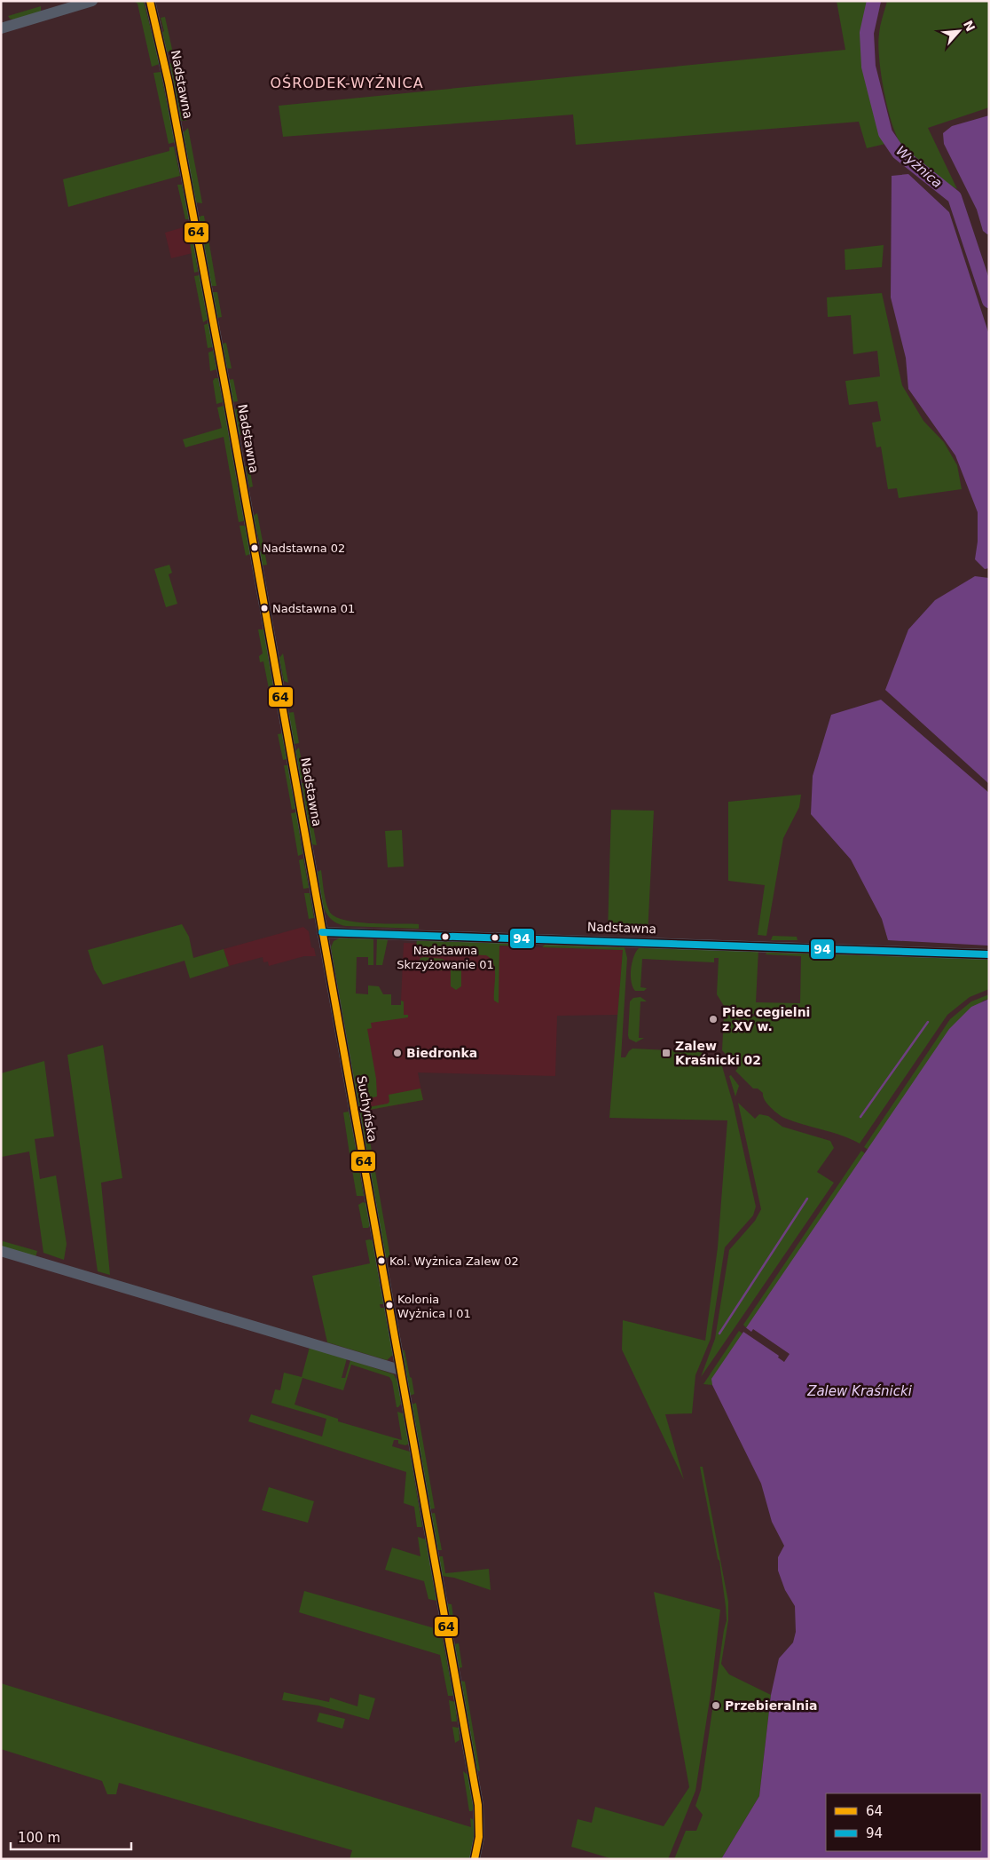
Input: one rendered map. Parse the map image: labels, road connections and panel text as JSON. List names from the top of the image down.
{
  "streets": {
    "street": ["Nadstawna", "Suchyńska"]
  },
  "crossings": [
    ["Nadstawna", "Suchyńska"]
  ],
  "districts": ["OŚRODEK-WYŻNICA"],
  "water": ["Wyżnica", "Zalew Kraśnicki"],
  "places": {
    "other": [
      "Nadstawna 02",
      "Nadstawna 01",
      "Nadstawna Skrzyżowanie 01",
      "Piec cegielni z XV w.",
      "Biedronka",
      "Kol. Wyżnica Zalew 02",
      "Kolonia Wyżnica I 01",
      "Przebieralnia"
    ],
    "transit": ["Zalew Kraśnicki 02"]
  },
  "lines": ["transit line 64", "transit line 94"],
  "legend": ["64", "94"],
  "scale_bar": "100 m",
  "north": "top right"
}
